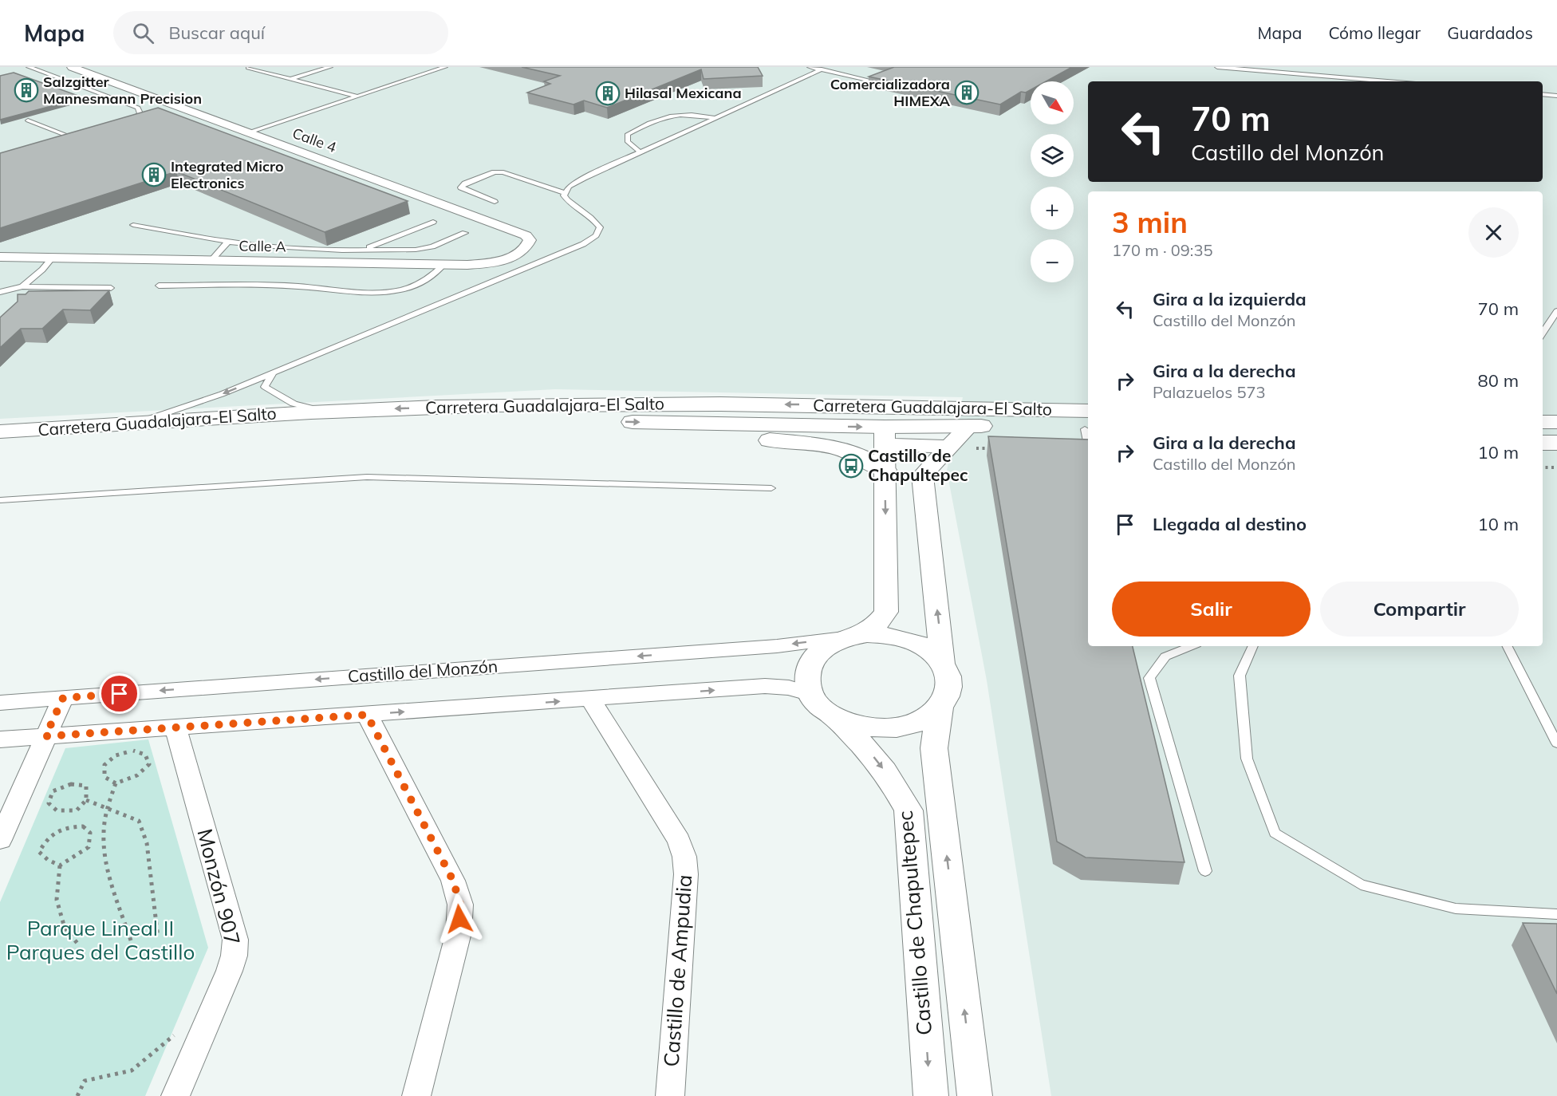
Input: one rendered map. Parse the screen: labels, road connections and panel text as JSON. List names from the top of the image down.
{
  "streets": {
    "main road": ["Carretera Guadalajara-El Salto"],
    "street": [
      "Calle 4",
      "Calle A",
      "Castillo del Monzón",
      "Monzón 907",
      "Castillo de Chapultepec",
      "Castillo de Ampudia"
    ]
  },
  "crossings": [
    ["Calle 4", "Calle A"],
    ["Castillo del Monzón", "Castillo de Chapultepec"]
  ],
  "parks": ["Parque Lineal II Parques del Castillo"],
  "places": {
    "building": [
      "Salzgitter Mannesmann Precision",
      "Comercializadora HIMEXA",
      "Hilasal Mexicana",
      "Integrated Micro Electronics"
    ],
    "bus stop": ["Castillo de Chapultepec"]
  },
  "north": "bottom right",
  "page": {
    "header": "Mapa",
    "search": "Buscar aquí",
    "nav": ["Mapa", "Cómo llegar", "Guardados"],
    "map_buttons": ["+", "−"],
    "turn": ["70 m", "Castillo del Monzón"],
    "heading": ["3 min", "170 m · 09:35"],
    "list": [
      {
        "name": "Gira a la izquierda",
        "note": "Castillo del Monzón",
        "value": "70 m"
      },
      {
        "name": "Gira a la derecha",
        "note": "Palazuelos 573",
        "value": "80 m"
      },
      {
        "name": "Gira a la derecha",
        "note": "Castillo del Monzón",
        "value": "10 m"
      },
      {
        "name": "Llegada al destino",
        "value": "10 m"
      }
    ],
    "buttons": ["Salir", "Compartir"]
  }
}
